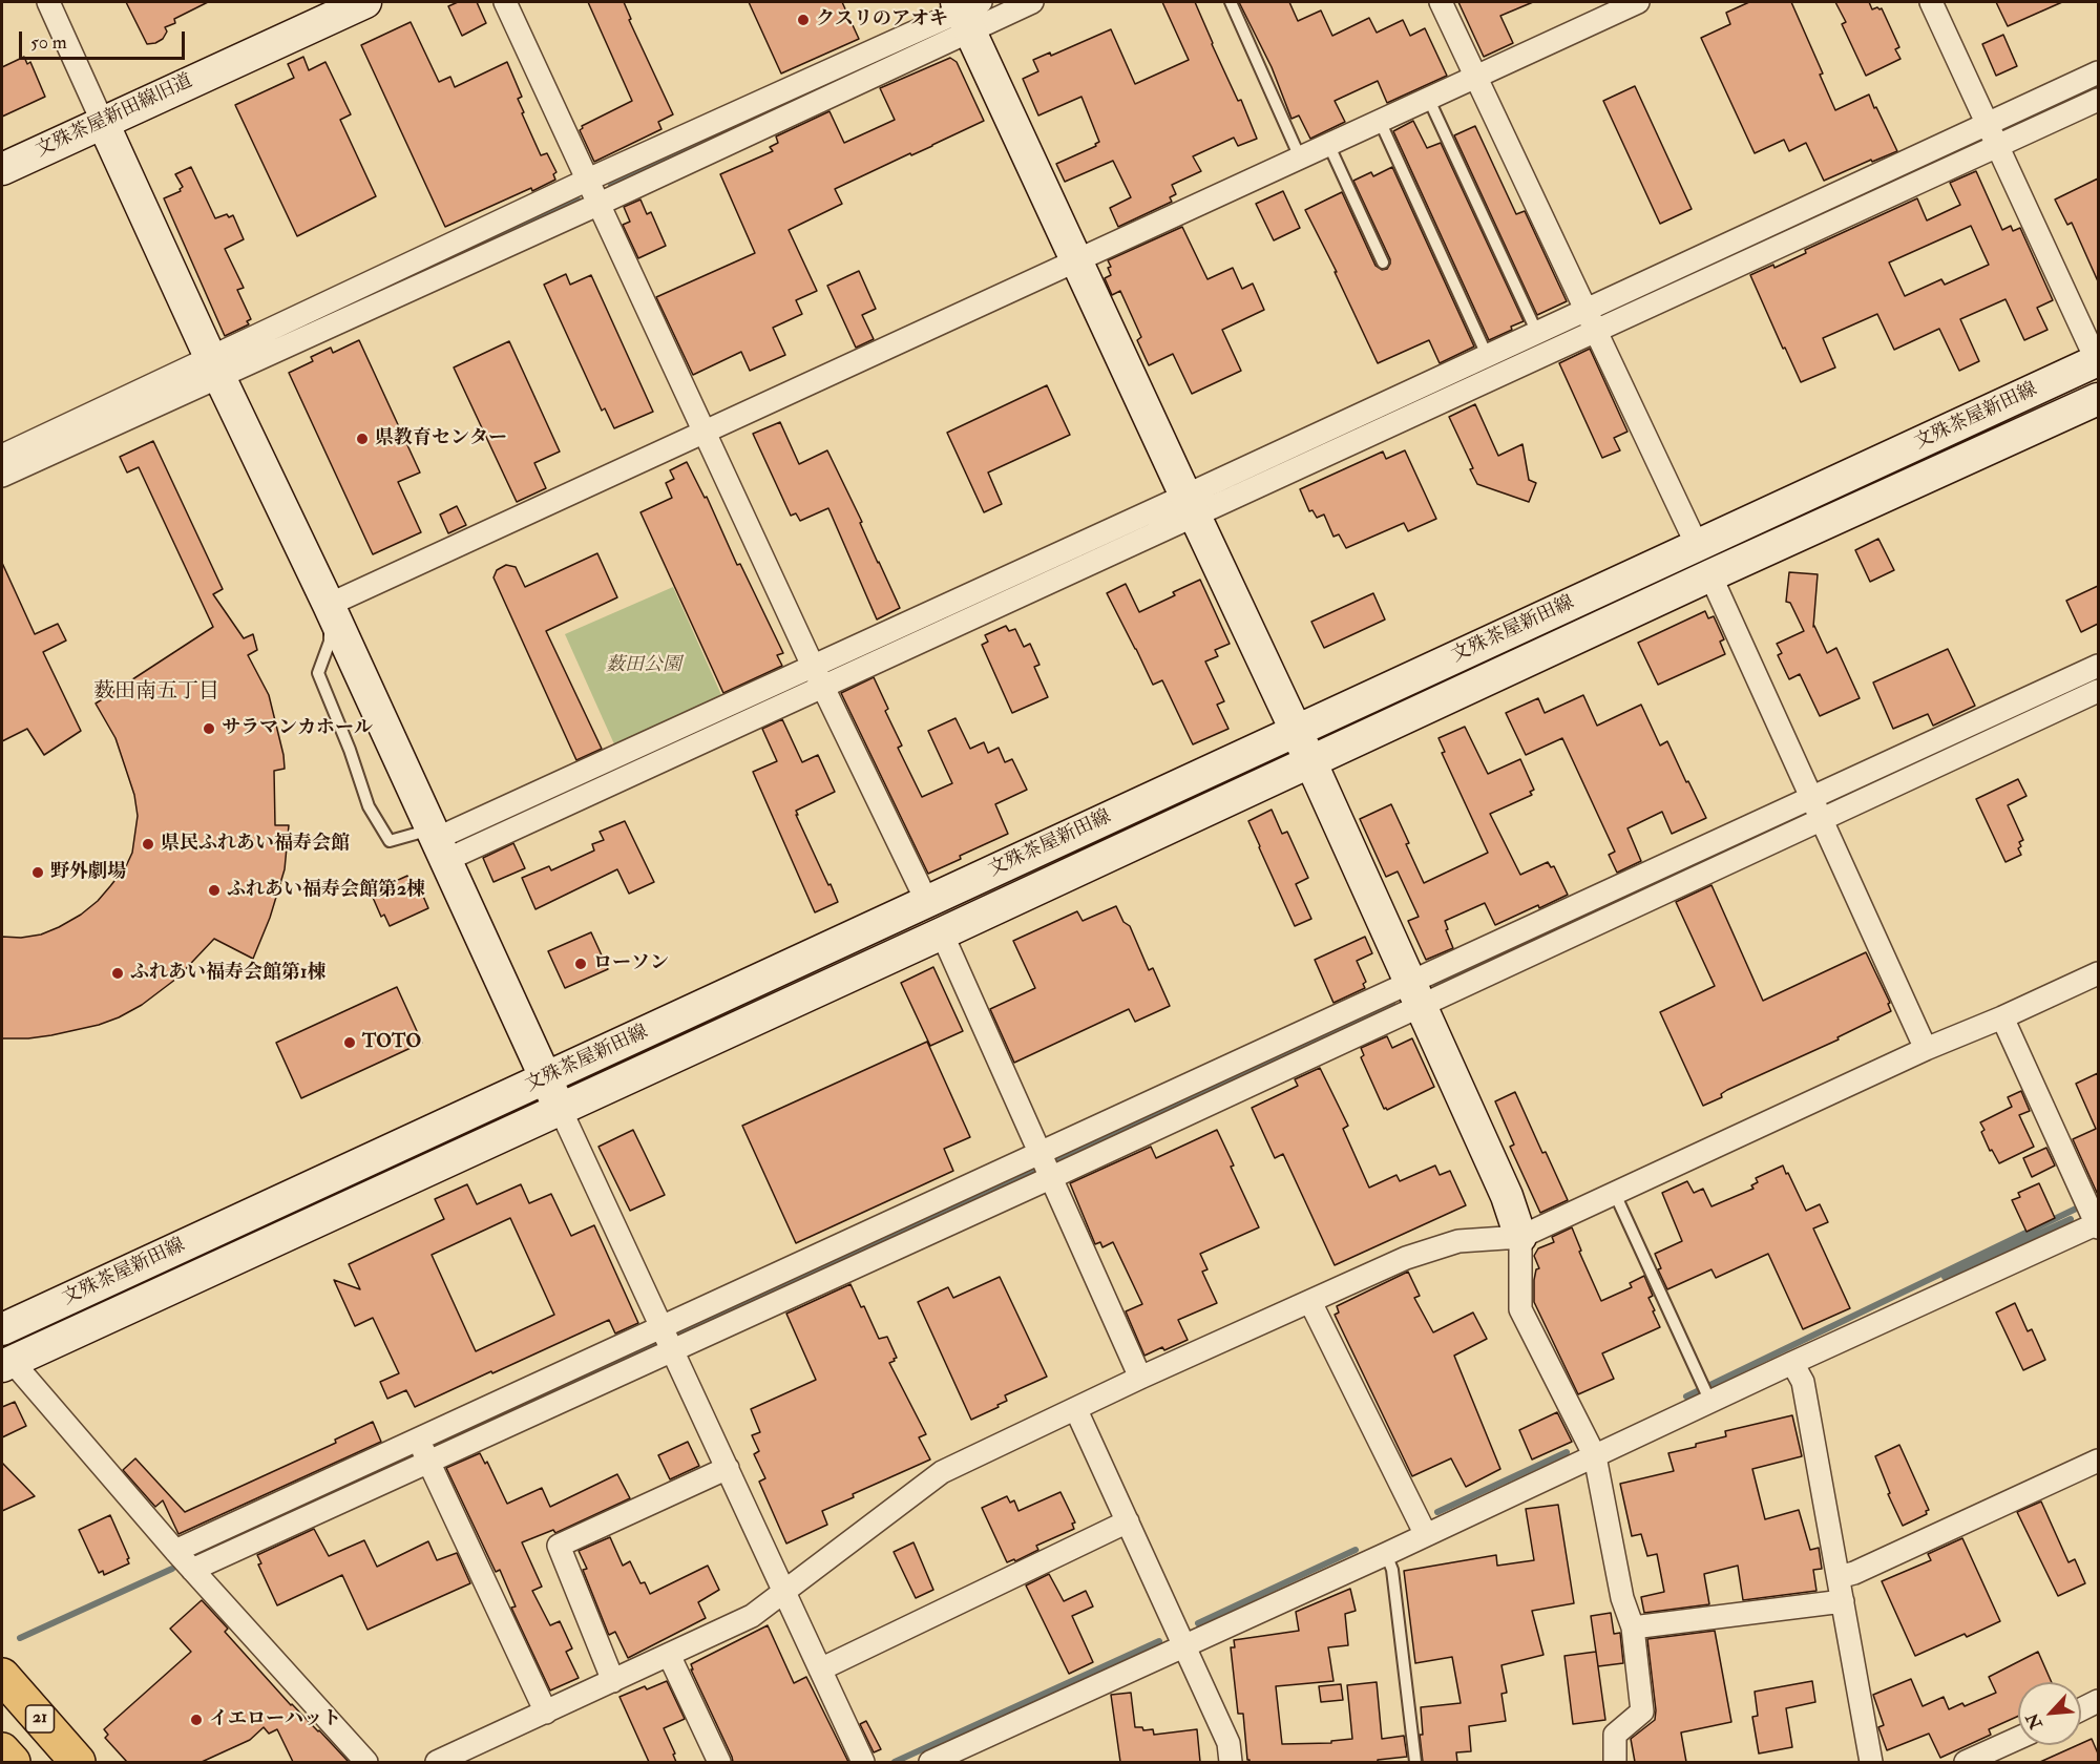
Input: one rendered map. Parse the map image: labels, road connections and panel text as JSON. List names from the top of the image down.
{
  "streets": {
    "highway": ["21"],
    "main road": ["文殊茶屋新田線旧道", "文殊茶屋新田線"]
  },
  "districts": ["薮田南五丁目"],
  "parks": ["薮田公園"],
  "places": [
    "クスリのアオキ",
    "県教育センター",
    "サラマンカホール",
    "県民ふれあい福寿会館",
    "野外劇場",
    "ふれあい福寿会館第2棟",
    "ローソン",
    "ふれあい福寿会館第1棟",
    "TOTO",
    "イエローハット"
  ],
  "scale_bar": "50 m",
  "north": "bottom left"
}
